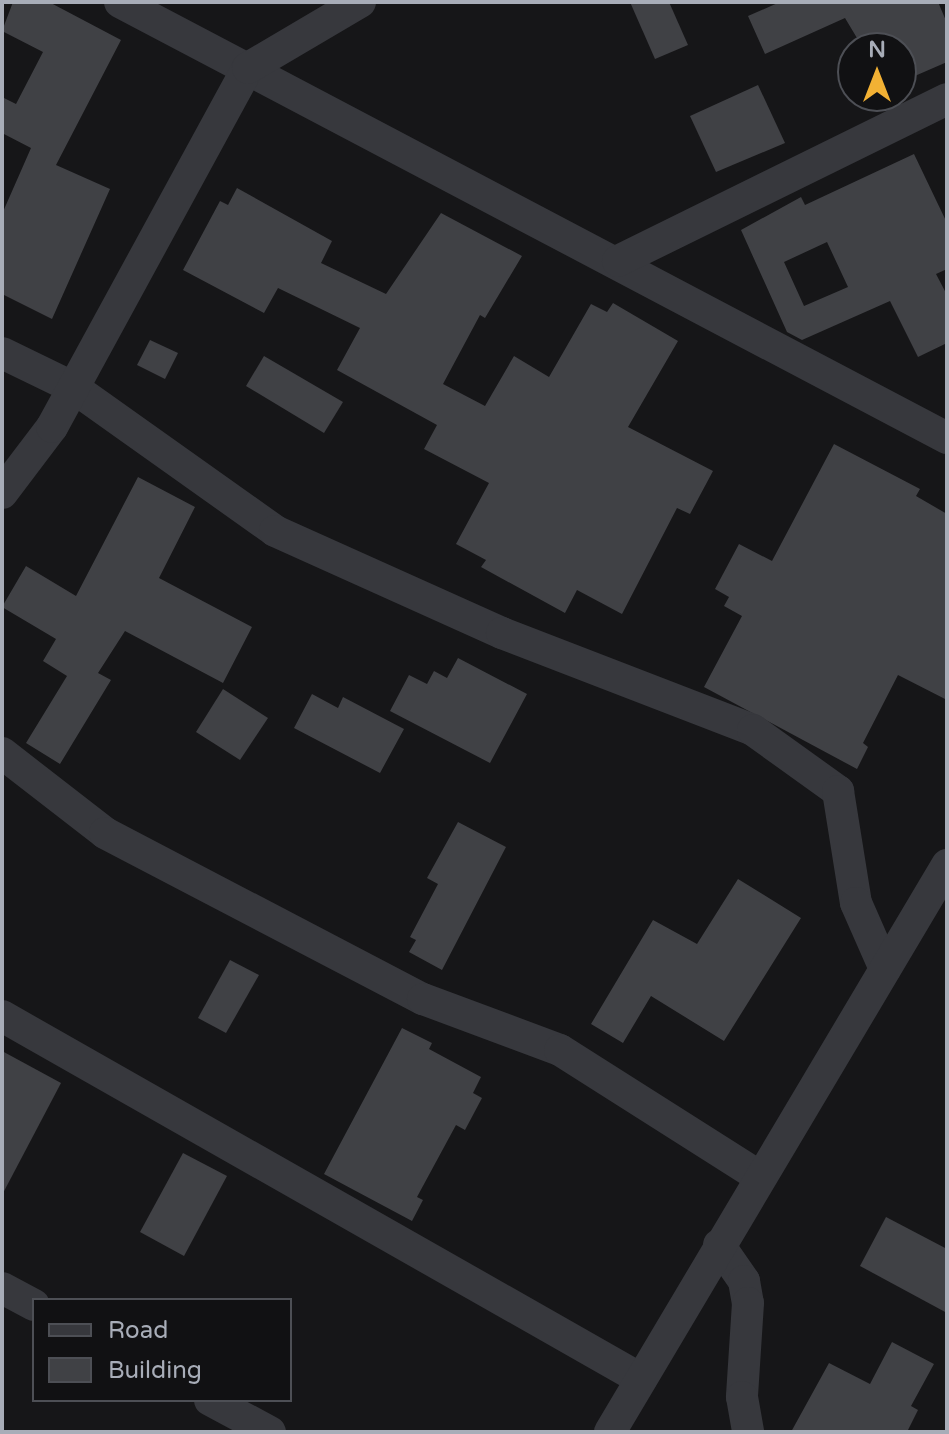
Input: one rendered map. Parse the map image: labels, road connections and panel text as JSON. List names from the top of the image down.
{
  "legend": ["Road", "Building"],
  "north": "top"
}
